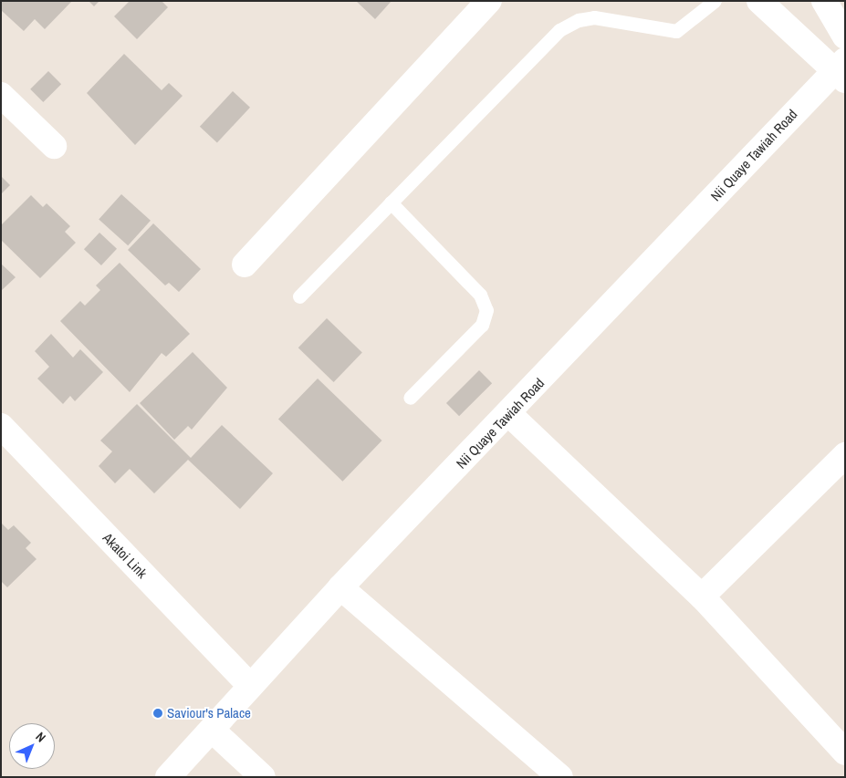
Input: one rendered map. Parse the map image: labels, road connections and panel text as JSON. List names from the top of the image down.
{
  "streets": {
    "street": ["Nii Quaye Tawiah Road", "Akatoi Link"]
  },
  "crossings": [
    ["Nii Quaye Tawiah Road", "Akatoi Link"]
  ],
  "places": ["Saviour's Palace"],
  "north": "top right"
}
